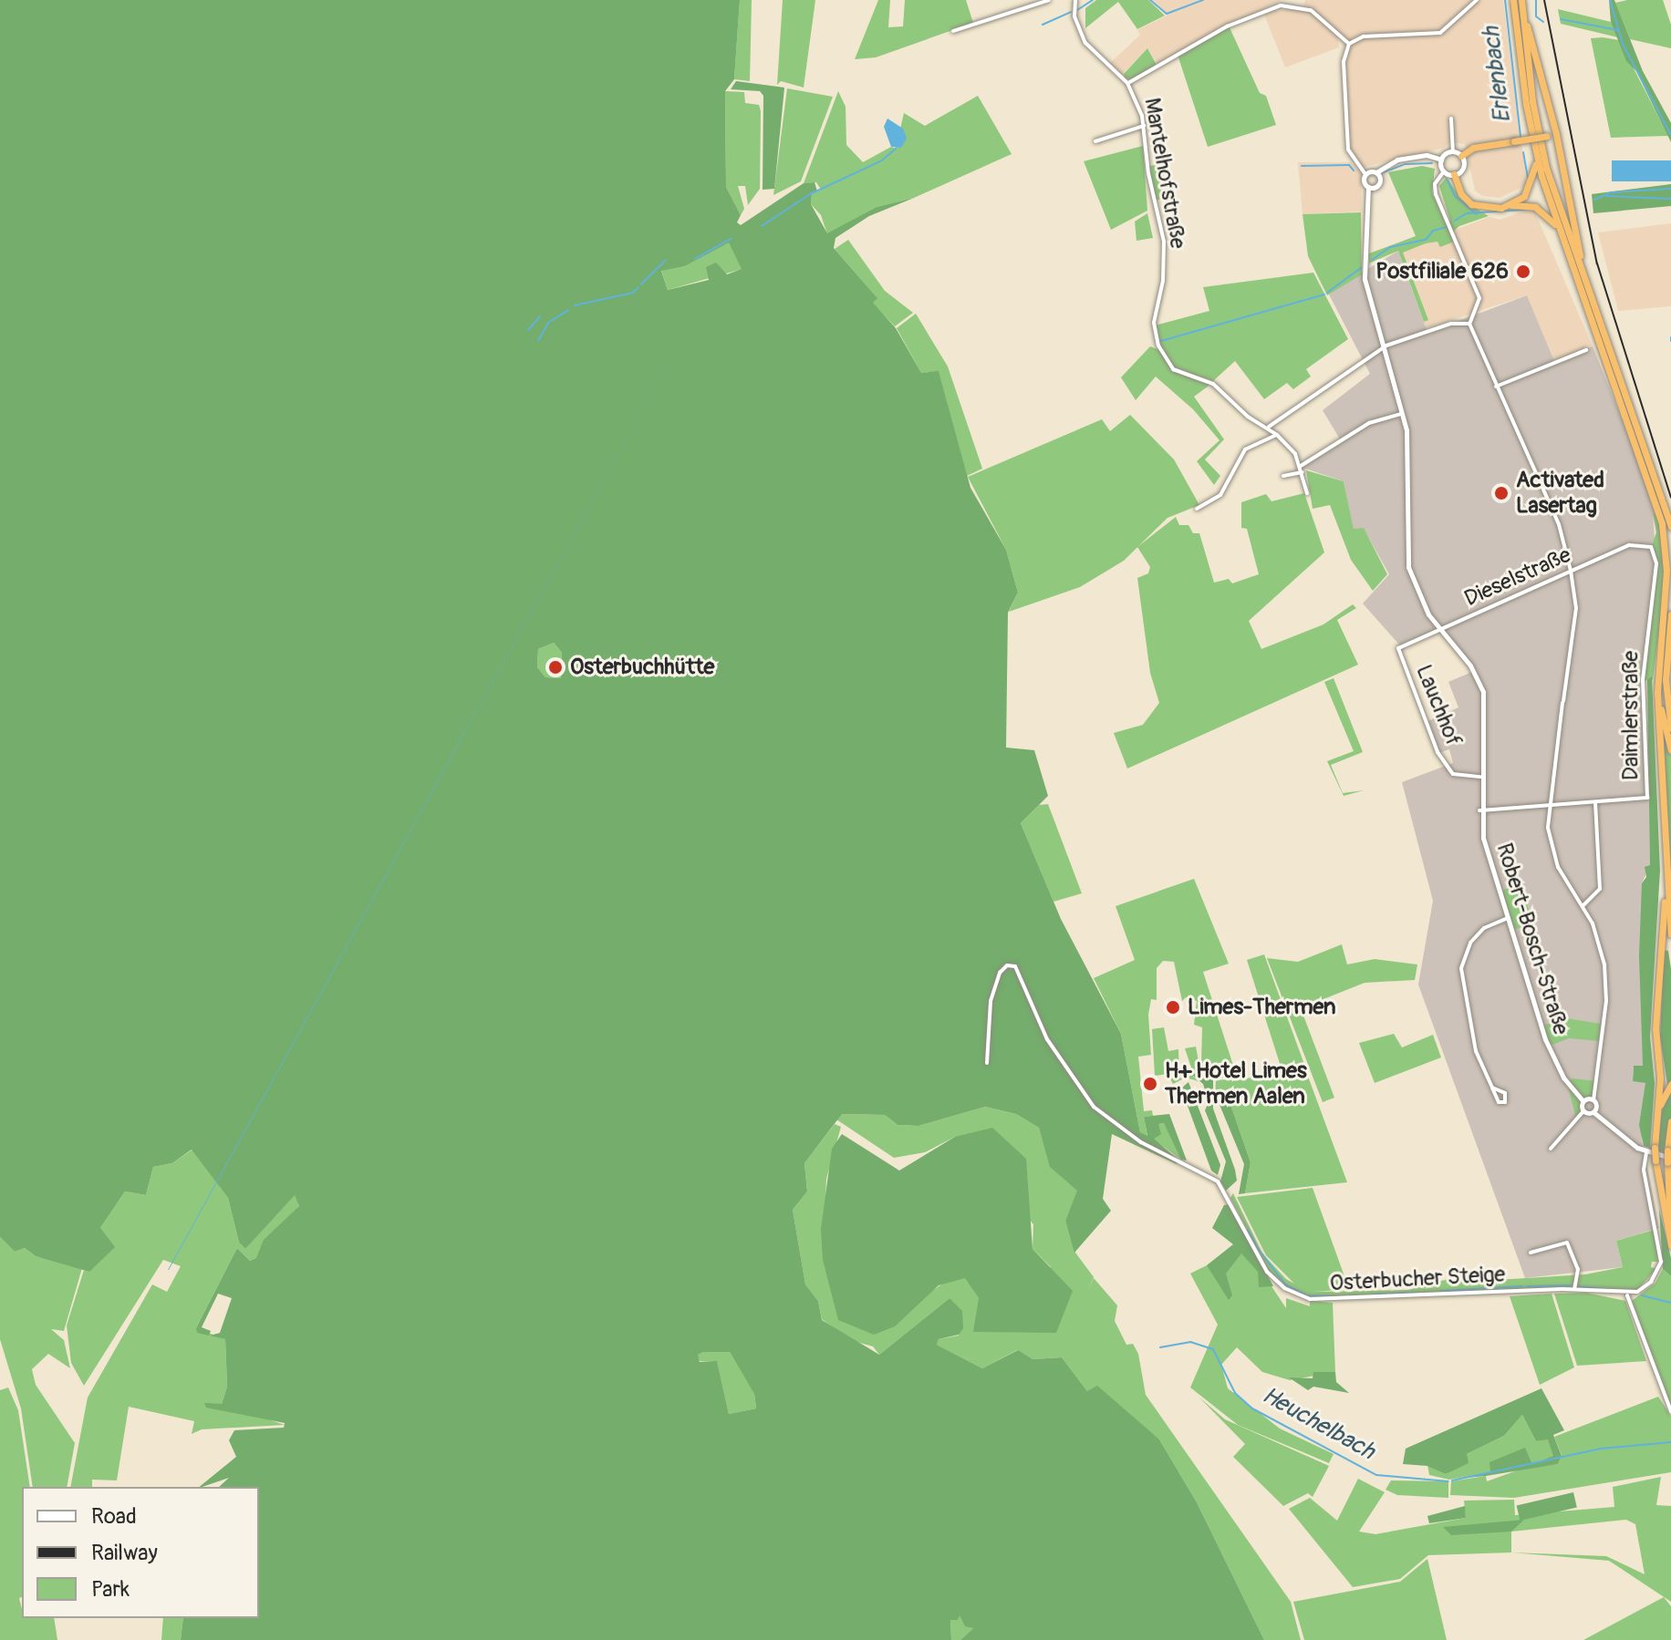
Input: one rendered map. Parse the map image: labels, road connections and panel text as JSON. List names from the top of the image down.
{
  "streets": {
    "street": [
      "Mantelhofstraße",
      "Dieselstraße",
      "Lauchhof",
      "Daimlerstraße",
      "Robert-Bosch-Straße",
      "Osterbucher Steige"
    ]
  },
  "crossings": [
    ["Dieselstraße", "Lauchhof"],
    ["Dieselstraße", "Daimlerstraße"],
    ["Dieselstraße", "Robert-Bosch-Straße"],
    ["Lauchhof", "Robert-Bosch-Straße"]
  ],
  "water": ["Erlenbach", "Heuchelbach"],
  "places": [
    "Postfiliale 626",
    "Activated Lasertag",
    "Osterbuchhütte",
    "Limes-Thermen",
    "H+ Hotel Limes Thermen Aalen"
  ],
  "legend": ["Road", "Railway", "Park"]
}
